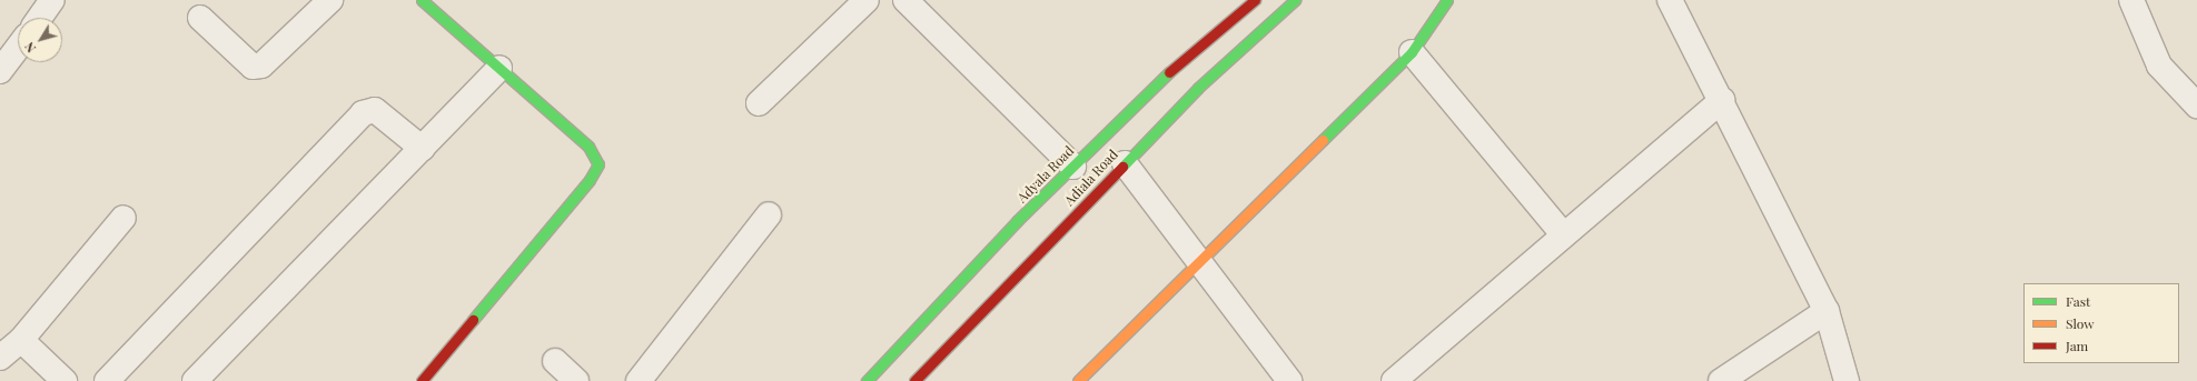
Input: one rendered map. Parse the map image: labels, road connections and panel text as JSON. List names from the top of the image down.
{
  "streets": {
    "main road": ["Adyala Road", "Adiala Road"]
  },
  "legend": ["Fast", "Slow", "Jam"],
  "north": "bottom left"
}
